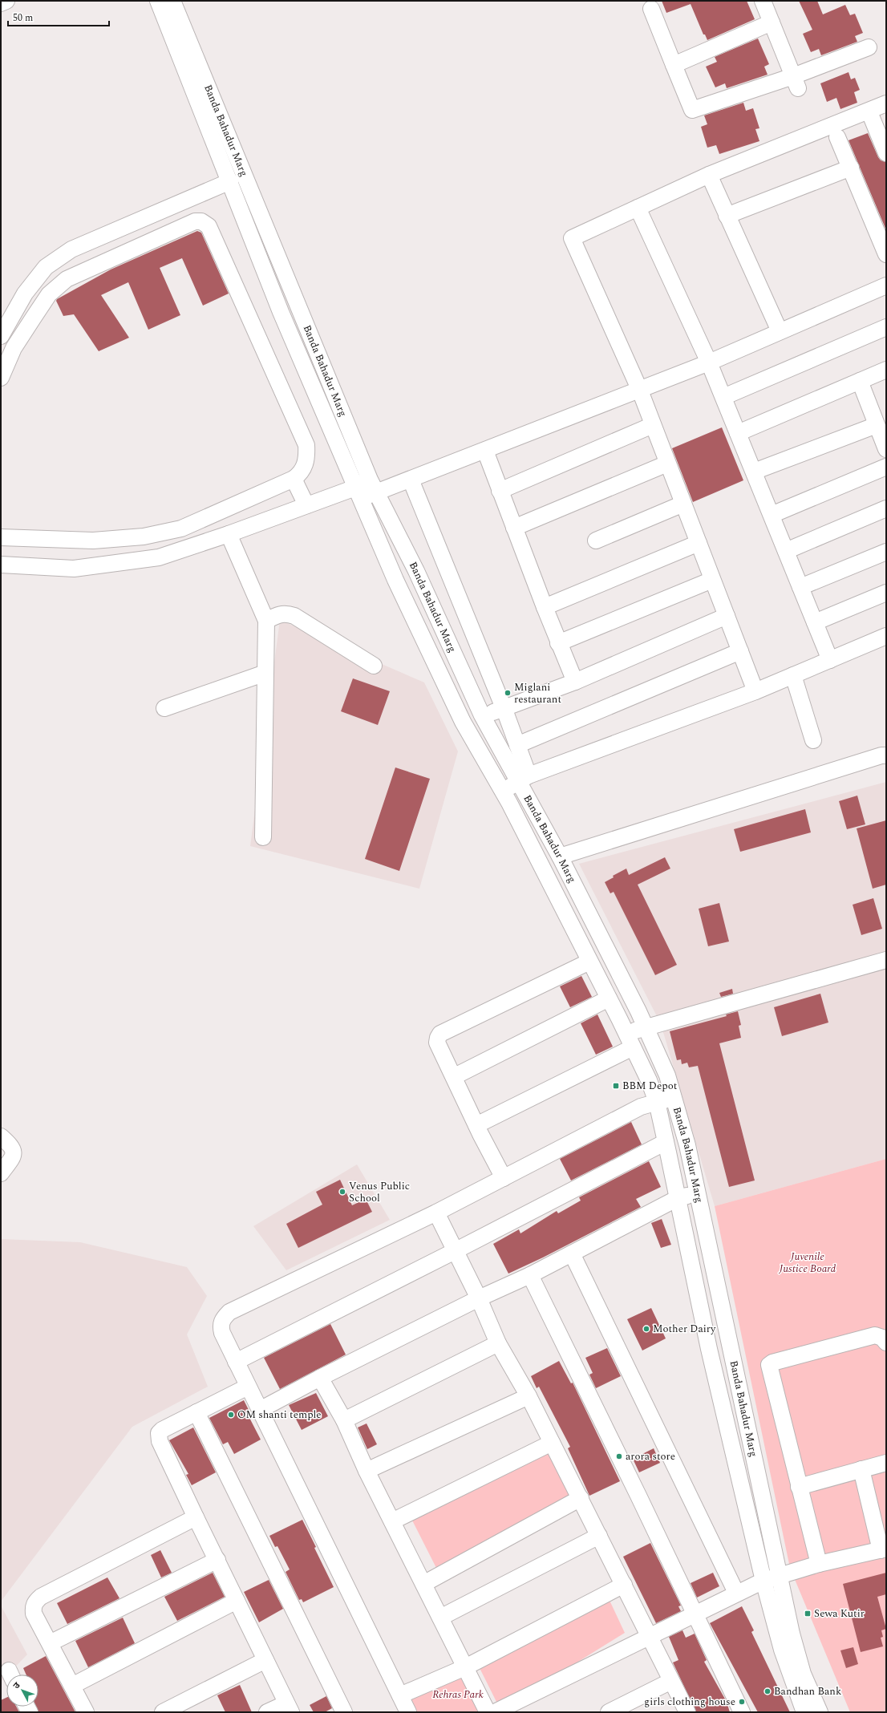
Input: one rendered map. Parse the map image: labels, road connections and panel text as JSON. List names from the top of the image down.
{
  "streets": {
    "street": ["Banda Bahadur Marg"]
  },
  "parks": ["Juvenile Justice Board", "Rehras Park"],
  "places": {
    "other": [
      "Miglani restaurant",
      "Venus Public School",
      "Mother Dairy",
      "OM shanti temple",
      "arora store",
      "Bandhan Bank",
      "girls clothing house"
    ],
    "transit": ["BBM Depot", "Sewa Kutir"]
  },
  "scale_bar": "50 m",
  "north": "top left"
}
